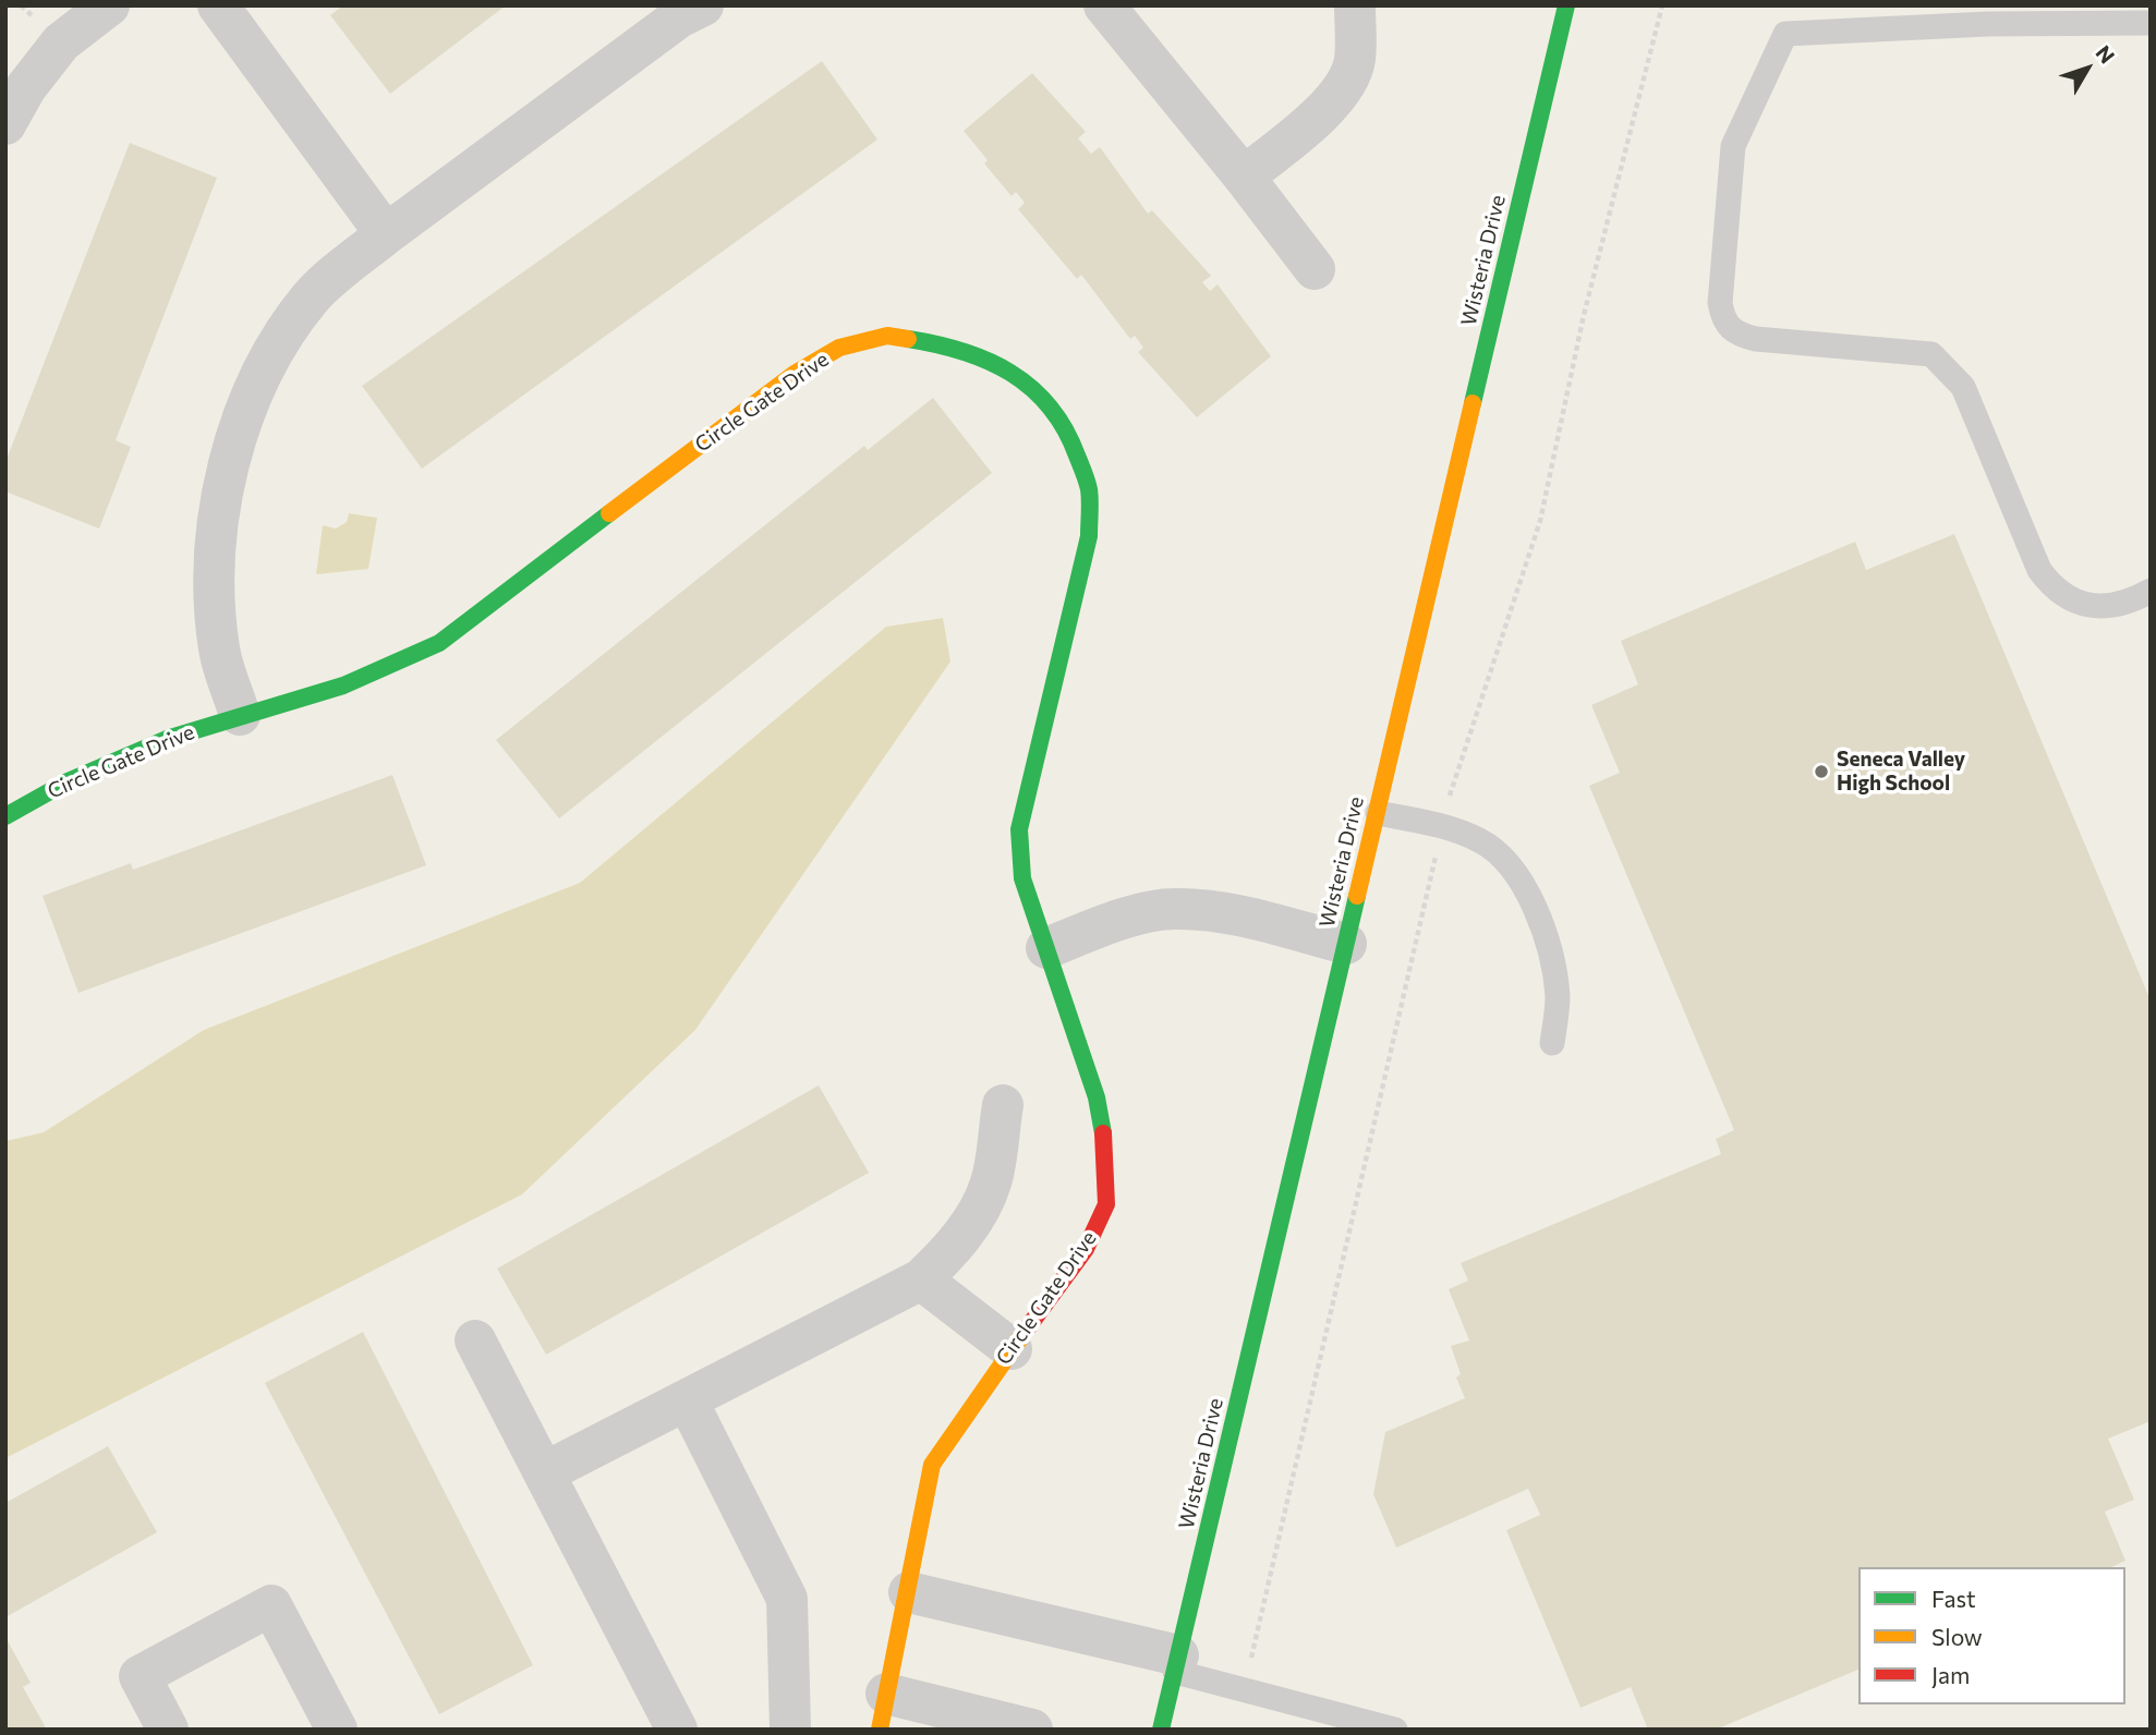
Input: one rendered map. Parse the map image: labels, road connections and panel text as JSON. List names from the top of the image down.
{
  "streets": {
    "street": ["Wisteria Drive", "Circle Gate Drive"]
  },
  "places": ["Seneca Valley High School"],
  "legend": ["Fast", "Slow", "Jam"],
  "north": "top right"
}
